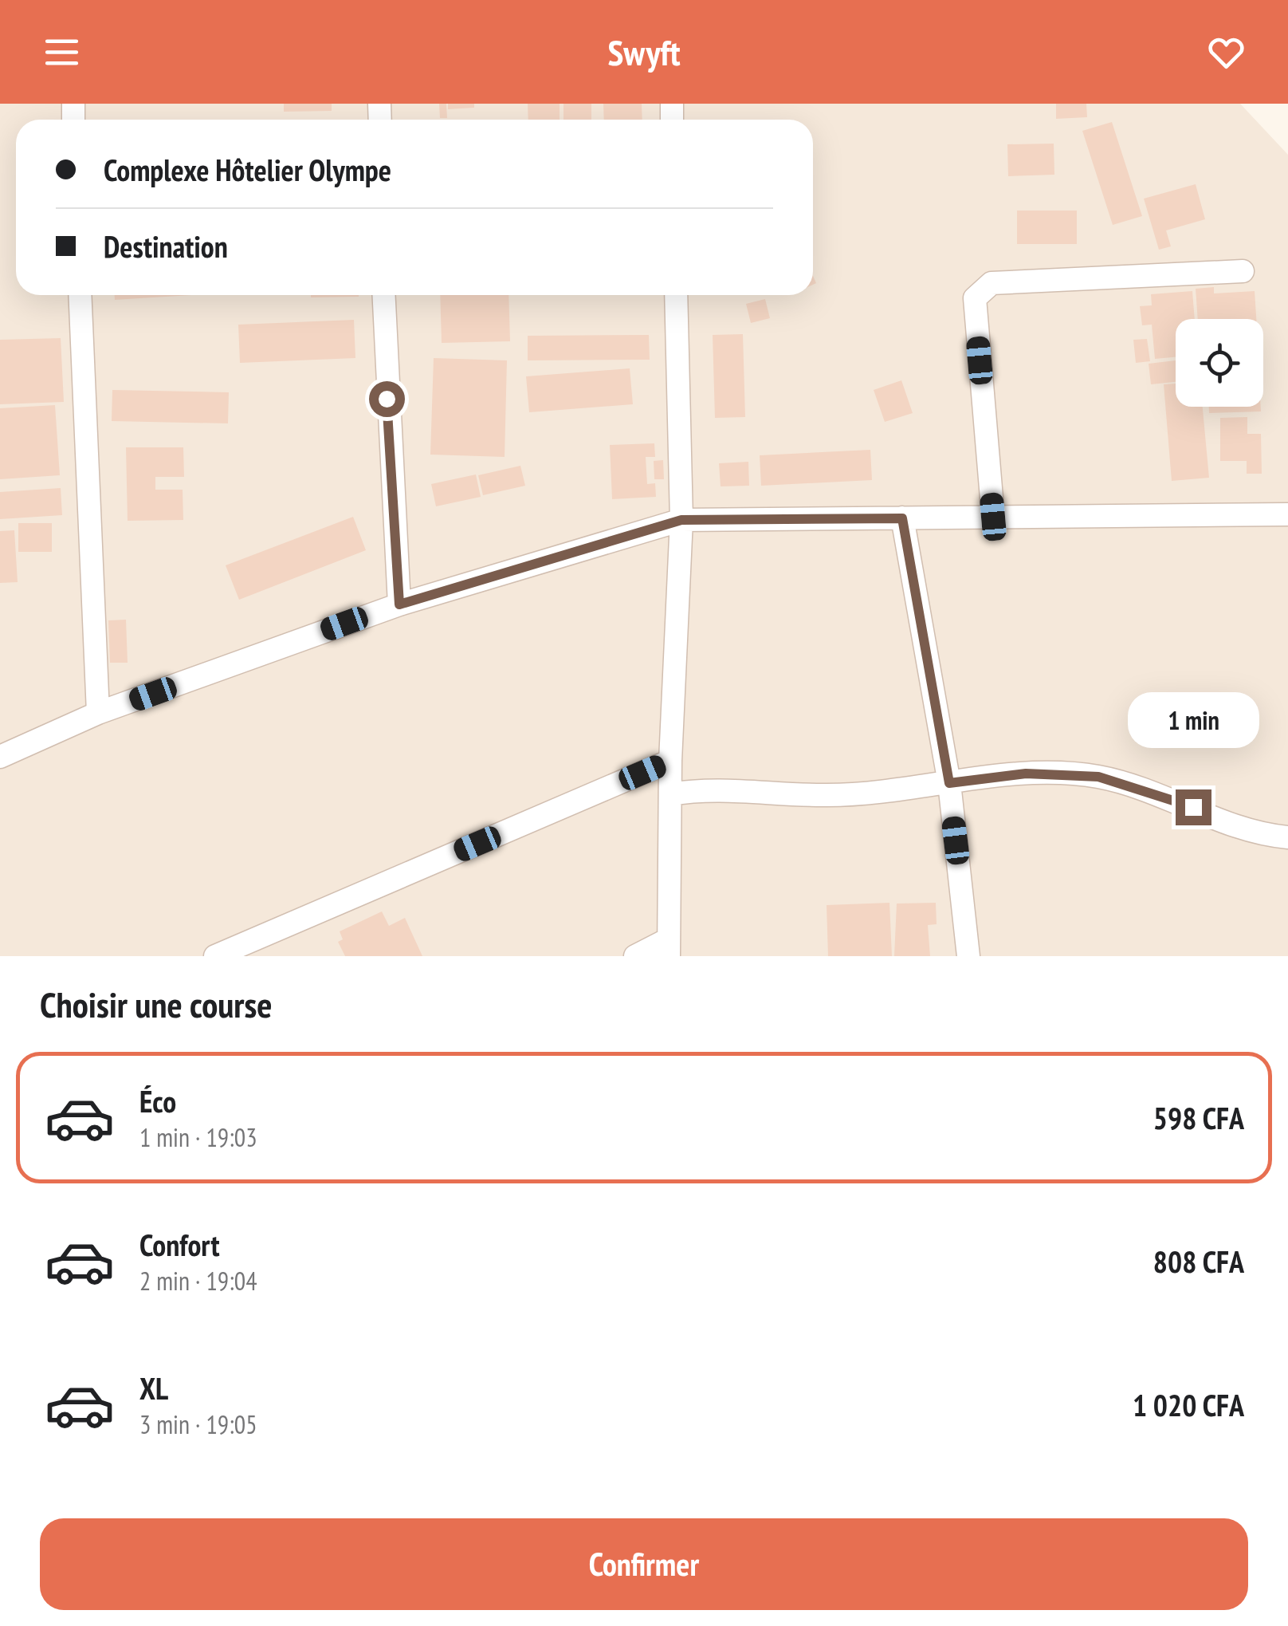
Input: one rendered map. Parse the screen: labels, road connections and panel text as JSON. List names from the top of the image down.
{
  "page": {
    "header": "Swyft",
    "banner": ["Complexe Hôtelier Olympe", "Destination"],
    "bubble": "1 min",
    "heading": "Choisir une course",
    "list": [
      {
        "name": "Éco",
        "note": "1 min · 19:03",
        "value": "598 CFA"
      },
      {
        "name": "Confort",
        "note": "2 min · 19:04",
        "value": "808 CFA"
      },
      {
        "name": "XL",
        "note": "3 min · 19:05",
        "value": "1 020 CFA"
      }
    ],
    "buttons": "Confirmer"
  }
}
